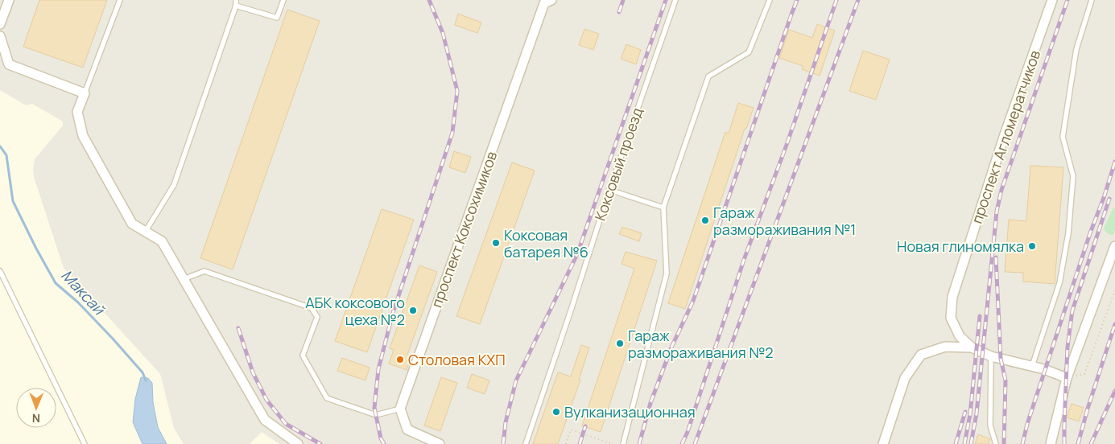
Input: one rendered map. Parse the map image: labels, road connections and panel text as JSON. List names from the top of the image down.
{
  "streets": {
    "street": ["проспект Агломератчиков", "проспект Коксохимиков"],
    "lane": ["Коксовый проезд"]
  },
  "water": ["Максай"],
  "places": [
    "Гараж размораживания №1",
    "Коксовая батарея №6",
    "Новая глиномялка",
    "АБК коксового цеха №2",
    "Гараж размораживания №2",
    "Столовая КХП",
    "Вулканизационная"
  ],
  "north": "bottom"
}
